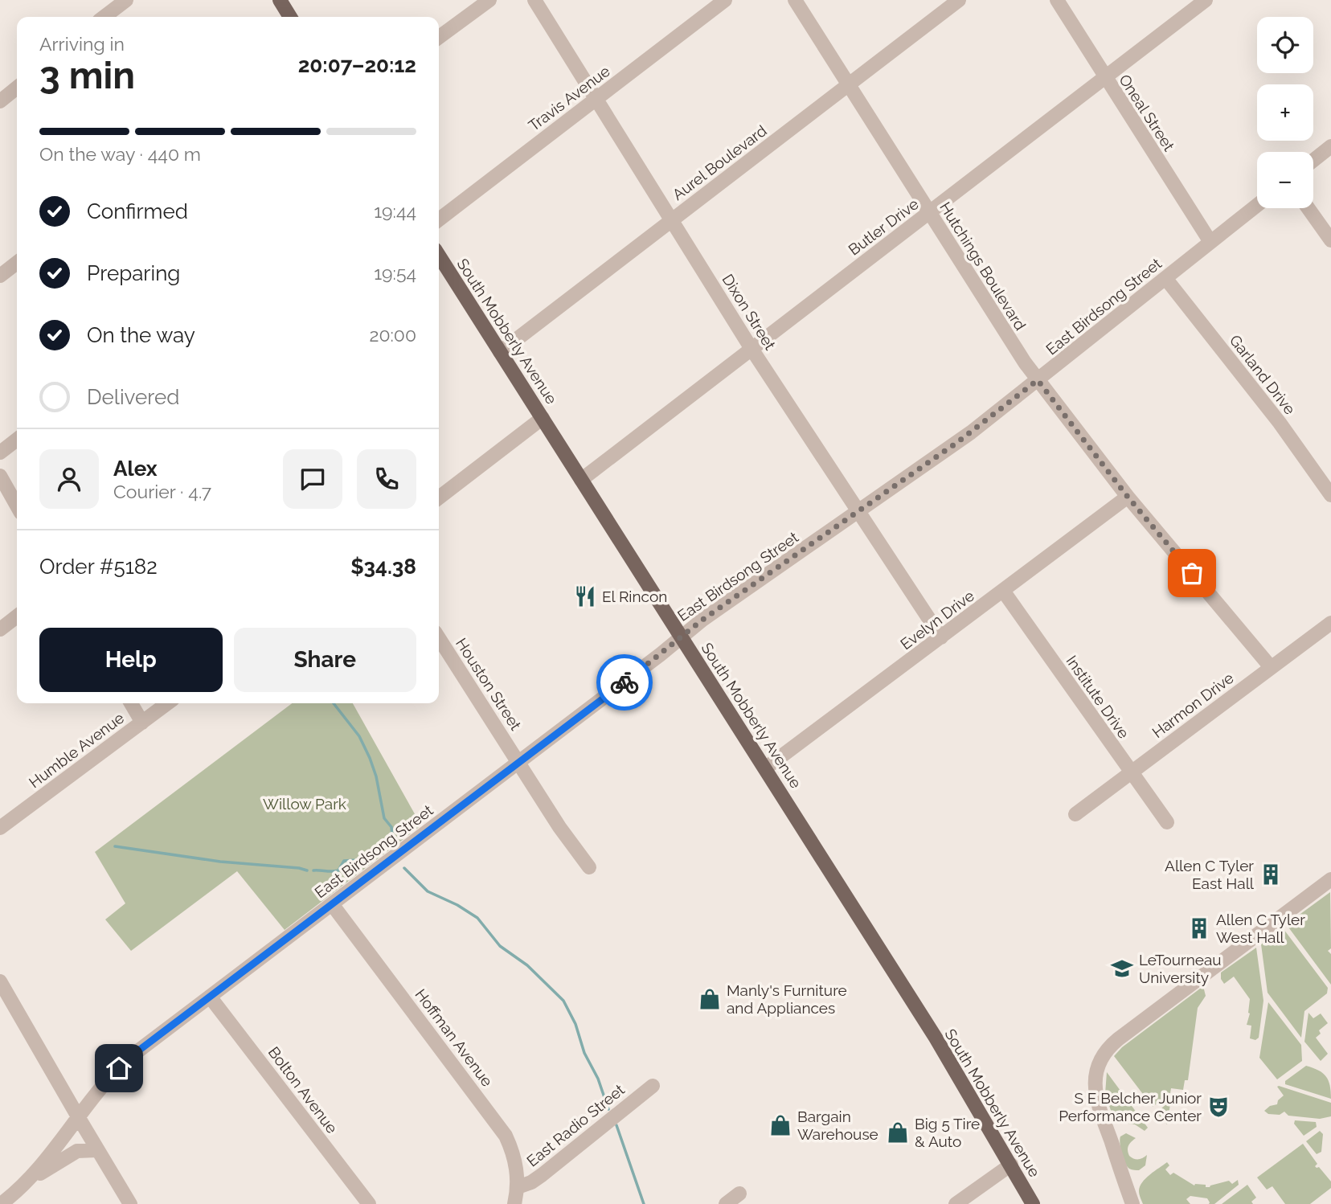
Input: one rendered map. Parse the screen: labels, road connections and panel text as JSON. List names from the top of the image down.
{
  "streets": {
    "main road": ["South Mobberly Avenue"],
    "street": [
      "Travis Avenue",
      "Oneal Street",
      "Aurel Boulevard",
      "Butler Drive",
      "Hutchings Boulevard",
      "East Birdsong Street",
      "Dixon Street",
      "Garland Drive",
      "Evelyn Drive",
      "Houston Street",
      "Institute Drive",
      "Harmon Drive",
      "Humble Avenue",
      "Hoffman Avenue",
      "Bolton Avenue",
      "East Radio Street"
    ]
  },
  "crossings": [
    ["Travis Avenue", "Dixon Street"],
    ["Oneal Street", "Butler Drive"],
    ["Oneal Street", "East Birdsong Street"],
    ["Aurel Boulevard", "Hutchings Boulevard"],
    ["Aurel Boulevard", "Dixon Street"],
    ["Aurel Boulevard", "South Mobberly Avenue"],
    ["Butler Drive", "Hutchings Boulevard"],
    ["Butler Drive", "Dixon Street"],
    ["Butler Drive", "South Mobberly Avenue"],
    ["Hutchings Boulevard", "East Birdsong Street"],
    ["Hutchings Boulevard", "Evelyn Drive"],
    ["Hutchings Boulevard", "Harmon Drive"],
    ["East Birdsong Street", "Dixon Street"],
    ["East Birdsong Street", "South Mobberly Avenue"],
    ["East Birdsong Street", "Garland Drive"],
    ["East Birdsong Street", "Houston Street"],
    ["East Birdsong Street", "Hoffman Avenue"],
    ["East Birdsong Street", "Bolton Avenue"],
    ["Dixon Street", "Evelyn Drive"],
    ["South Mobberly Avenue", "Evelyn Drive"],
    ["Evelyn Drive", "Institute Drive"],
    ["Institute Drive", "Harmon Drive"],
    ["Hoffman Avenue", "East Radio Street"]
  ],
  "parks": ["Willow Park"],
  "places": {
    "restaurant": ["El Rincon"],
    "building": ["Allen C Tyler East Hall", "Allen C Tyler West Hall"],
    "school or university": ["LeTourneau University"],
    "shop": ["Manly's Furniture and Appliances", "Bargain Warehouse", "Big 5 Tire & Auto"],
    "theatre": ["S E Belcher Junior Performance Center"]
  },
  "page": {
    "map_buttons": ["+", "−"],
    "heading": ["3 min", "Arriving in", "20:07–20:12"],
    "panel": [
      "Alex",
      "Courier · 4.7",
      "Order #5182",
      "$34.38"
    ],
    "bar": "On the way · 440 m",
    "list": [
      ["Confirmed", "19:44"],
      ["Preparing", "19:54"],
      ["On the way", "20:00"],
      "Delivered"
    ],
    "buttons": ["Help", "Share"]
  }
}
